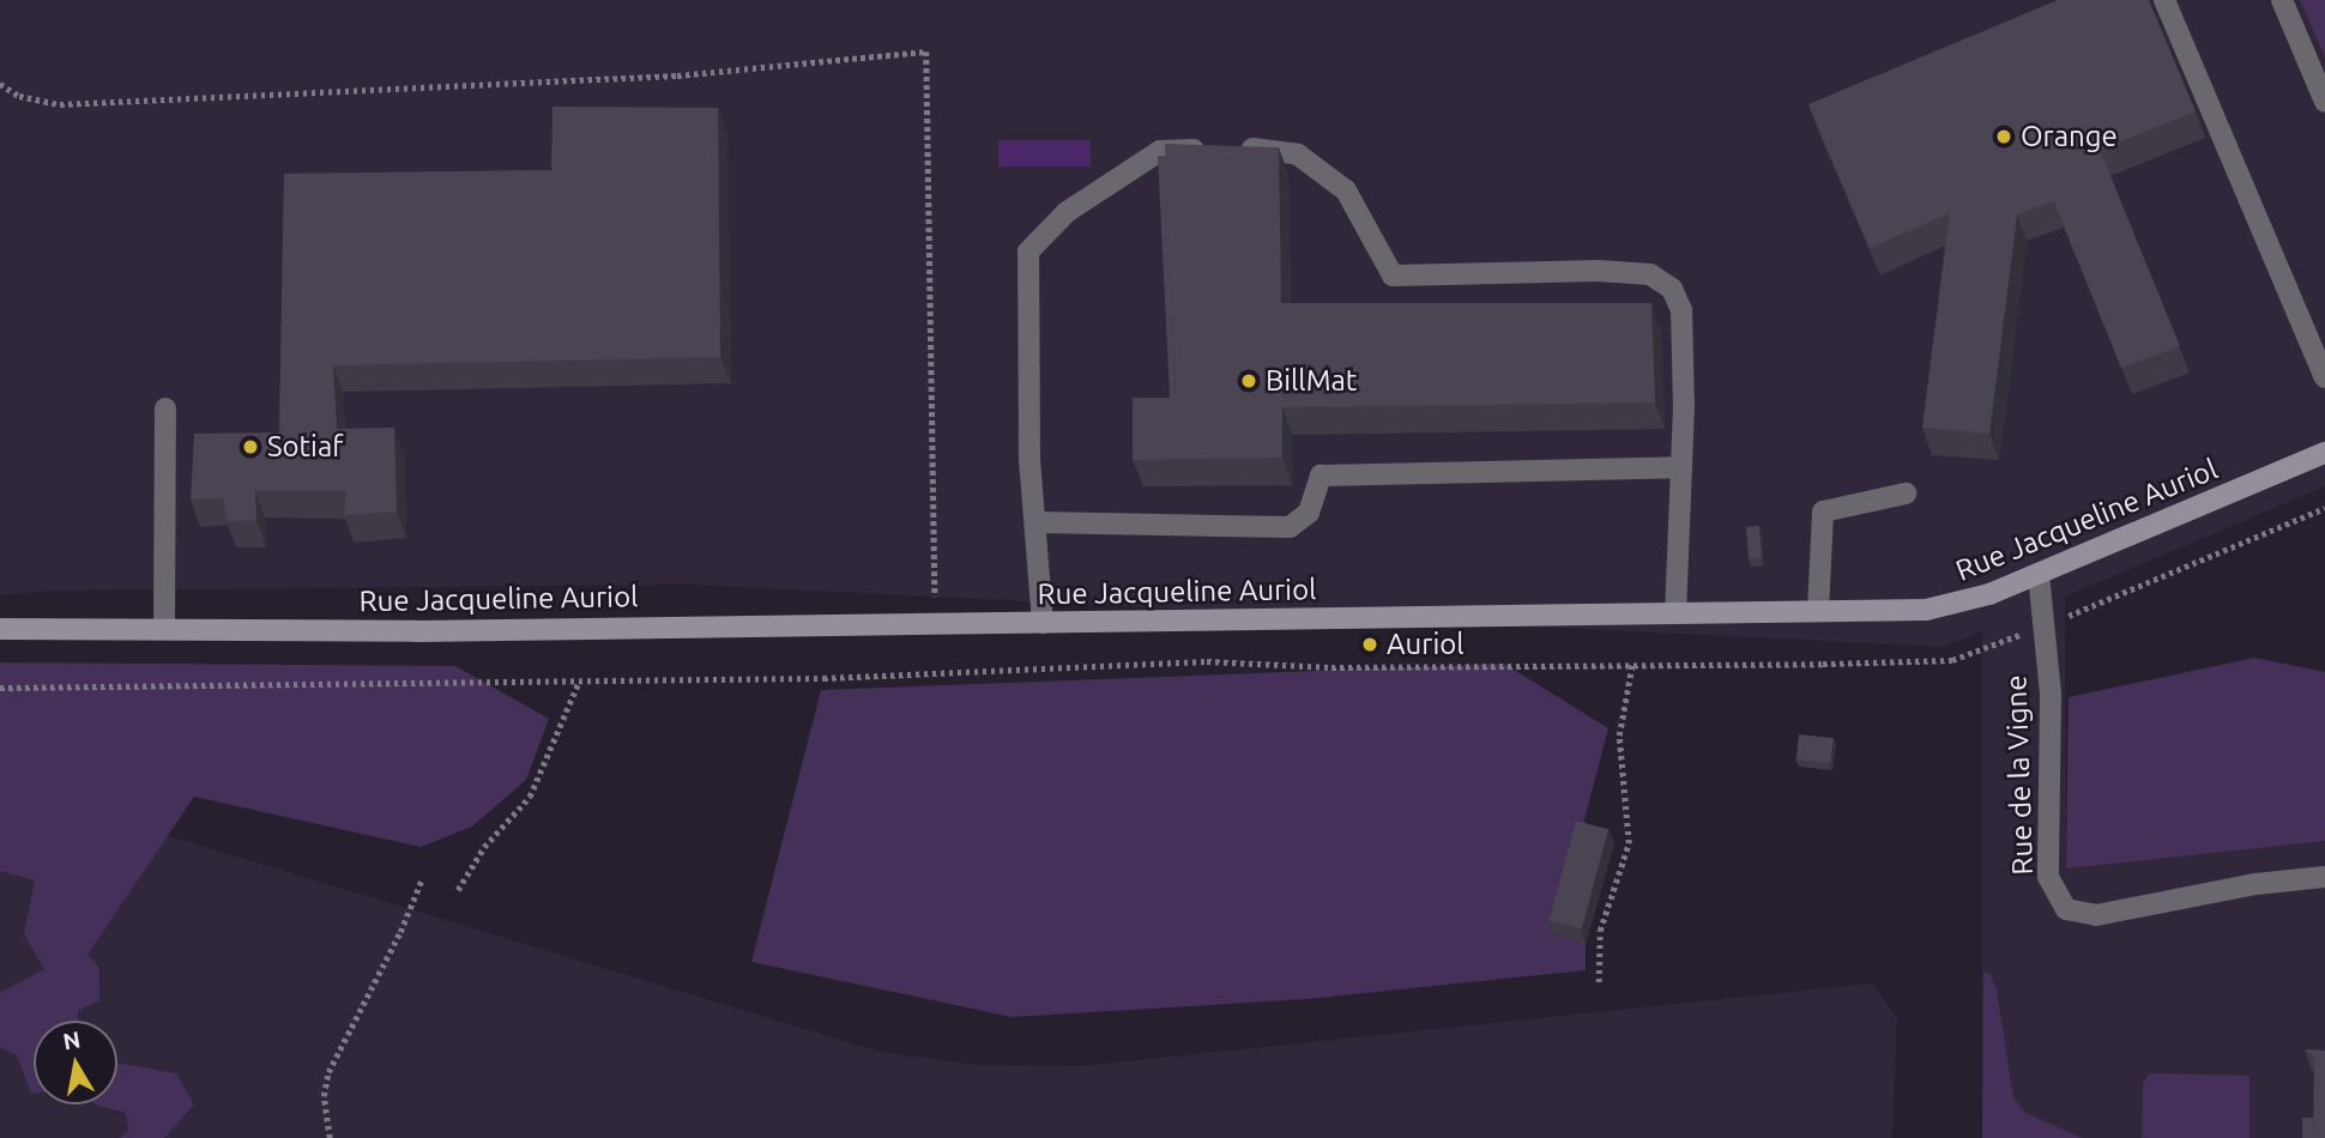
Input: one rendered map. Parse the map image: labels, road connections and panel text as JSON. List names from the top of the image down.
{
  "streets": {
    "street": ["Rue Jacqueline Auriol", "Rue de la Vigne"]
  },
  "crossings": [
    ["Rue Jacqueline Auriol", "Rue de la Vigne"]
  ],
  "places": [
    "Orange",
    "BillMat",
    "Sotiaf",
    "Auriol"
  ],
  "north": "top"
}
